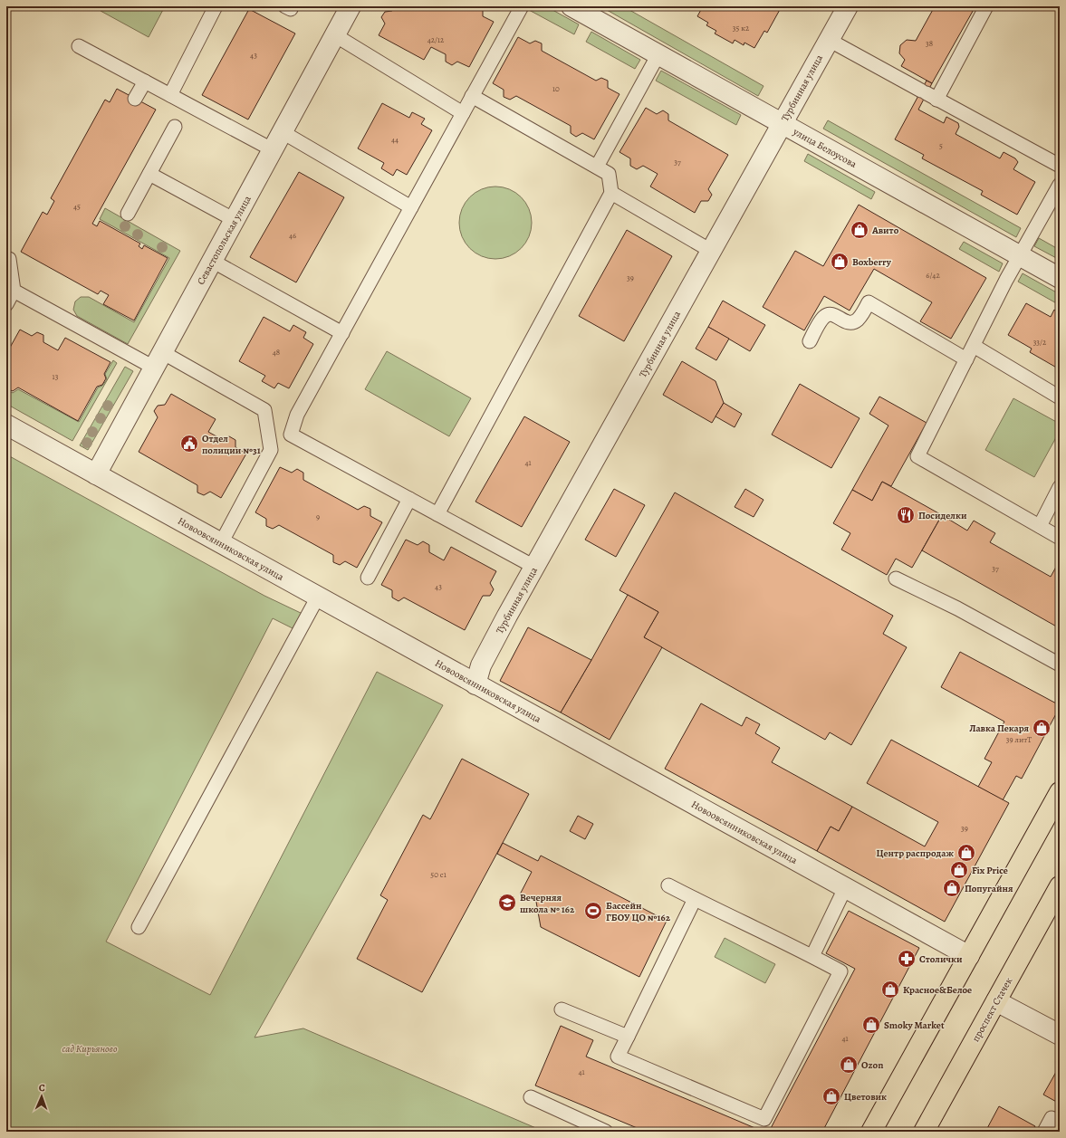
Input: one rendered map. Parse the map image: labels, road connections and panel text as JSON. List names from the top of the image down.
{
  "streets": {
    "main road": ["проспект Стачек"],
    "street": [
      "Турбинная улица",
      "улица Белоусова",
      "Севастопольская улица",
      "Новоовсянниковская улица"
    ]
  },
  "crossings": [
    ["Турбинная улица", "улица Белоусова"],
    ["Турбинная улица", "Новоовсянниковская улица"],
    ["Севастопольская улица", "Новоовсянниковская улица"]
  ],
  "parks": ["сад Кирьяново"],
  "places": {
    "shop": [
      "Авито",
      "Boxberry",
      "Лавка Пекаря",
      "Центр распродаж",
      "Fix Price",
      "Попугайня",
      "Красное&Белое",
      "Smoky Market",
      "Ozon",
      "Цветовик"
    ],
    "public building": ["Отдел полиции №31"],
    "restaurant": ["Посиделки"],
    "school or university": ["Вечерняя школа № 162"],
    "sports": ["Бассейн ГБОУ ЦО №162"],
    "pharmacy": ["Столички"]
  },
  "house_numbers": [
    "35 к2",
    "42/12",
    "38",
    "43",
    "10",
    "44",
    "5",
    "37",
    "45",
    "46",
    "6/42",
    "39",
    "33/2",
    "48",
    "13",
    "41",
    "9",
    "37",
    "43",
    "39 литТ",
    "39",
    "50 с1",
    "41",
    "41"
  ],
  "north": "top"
}
